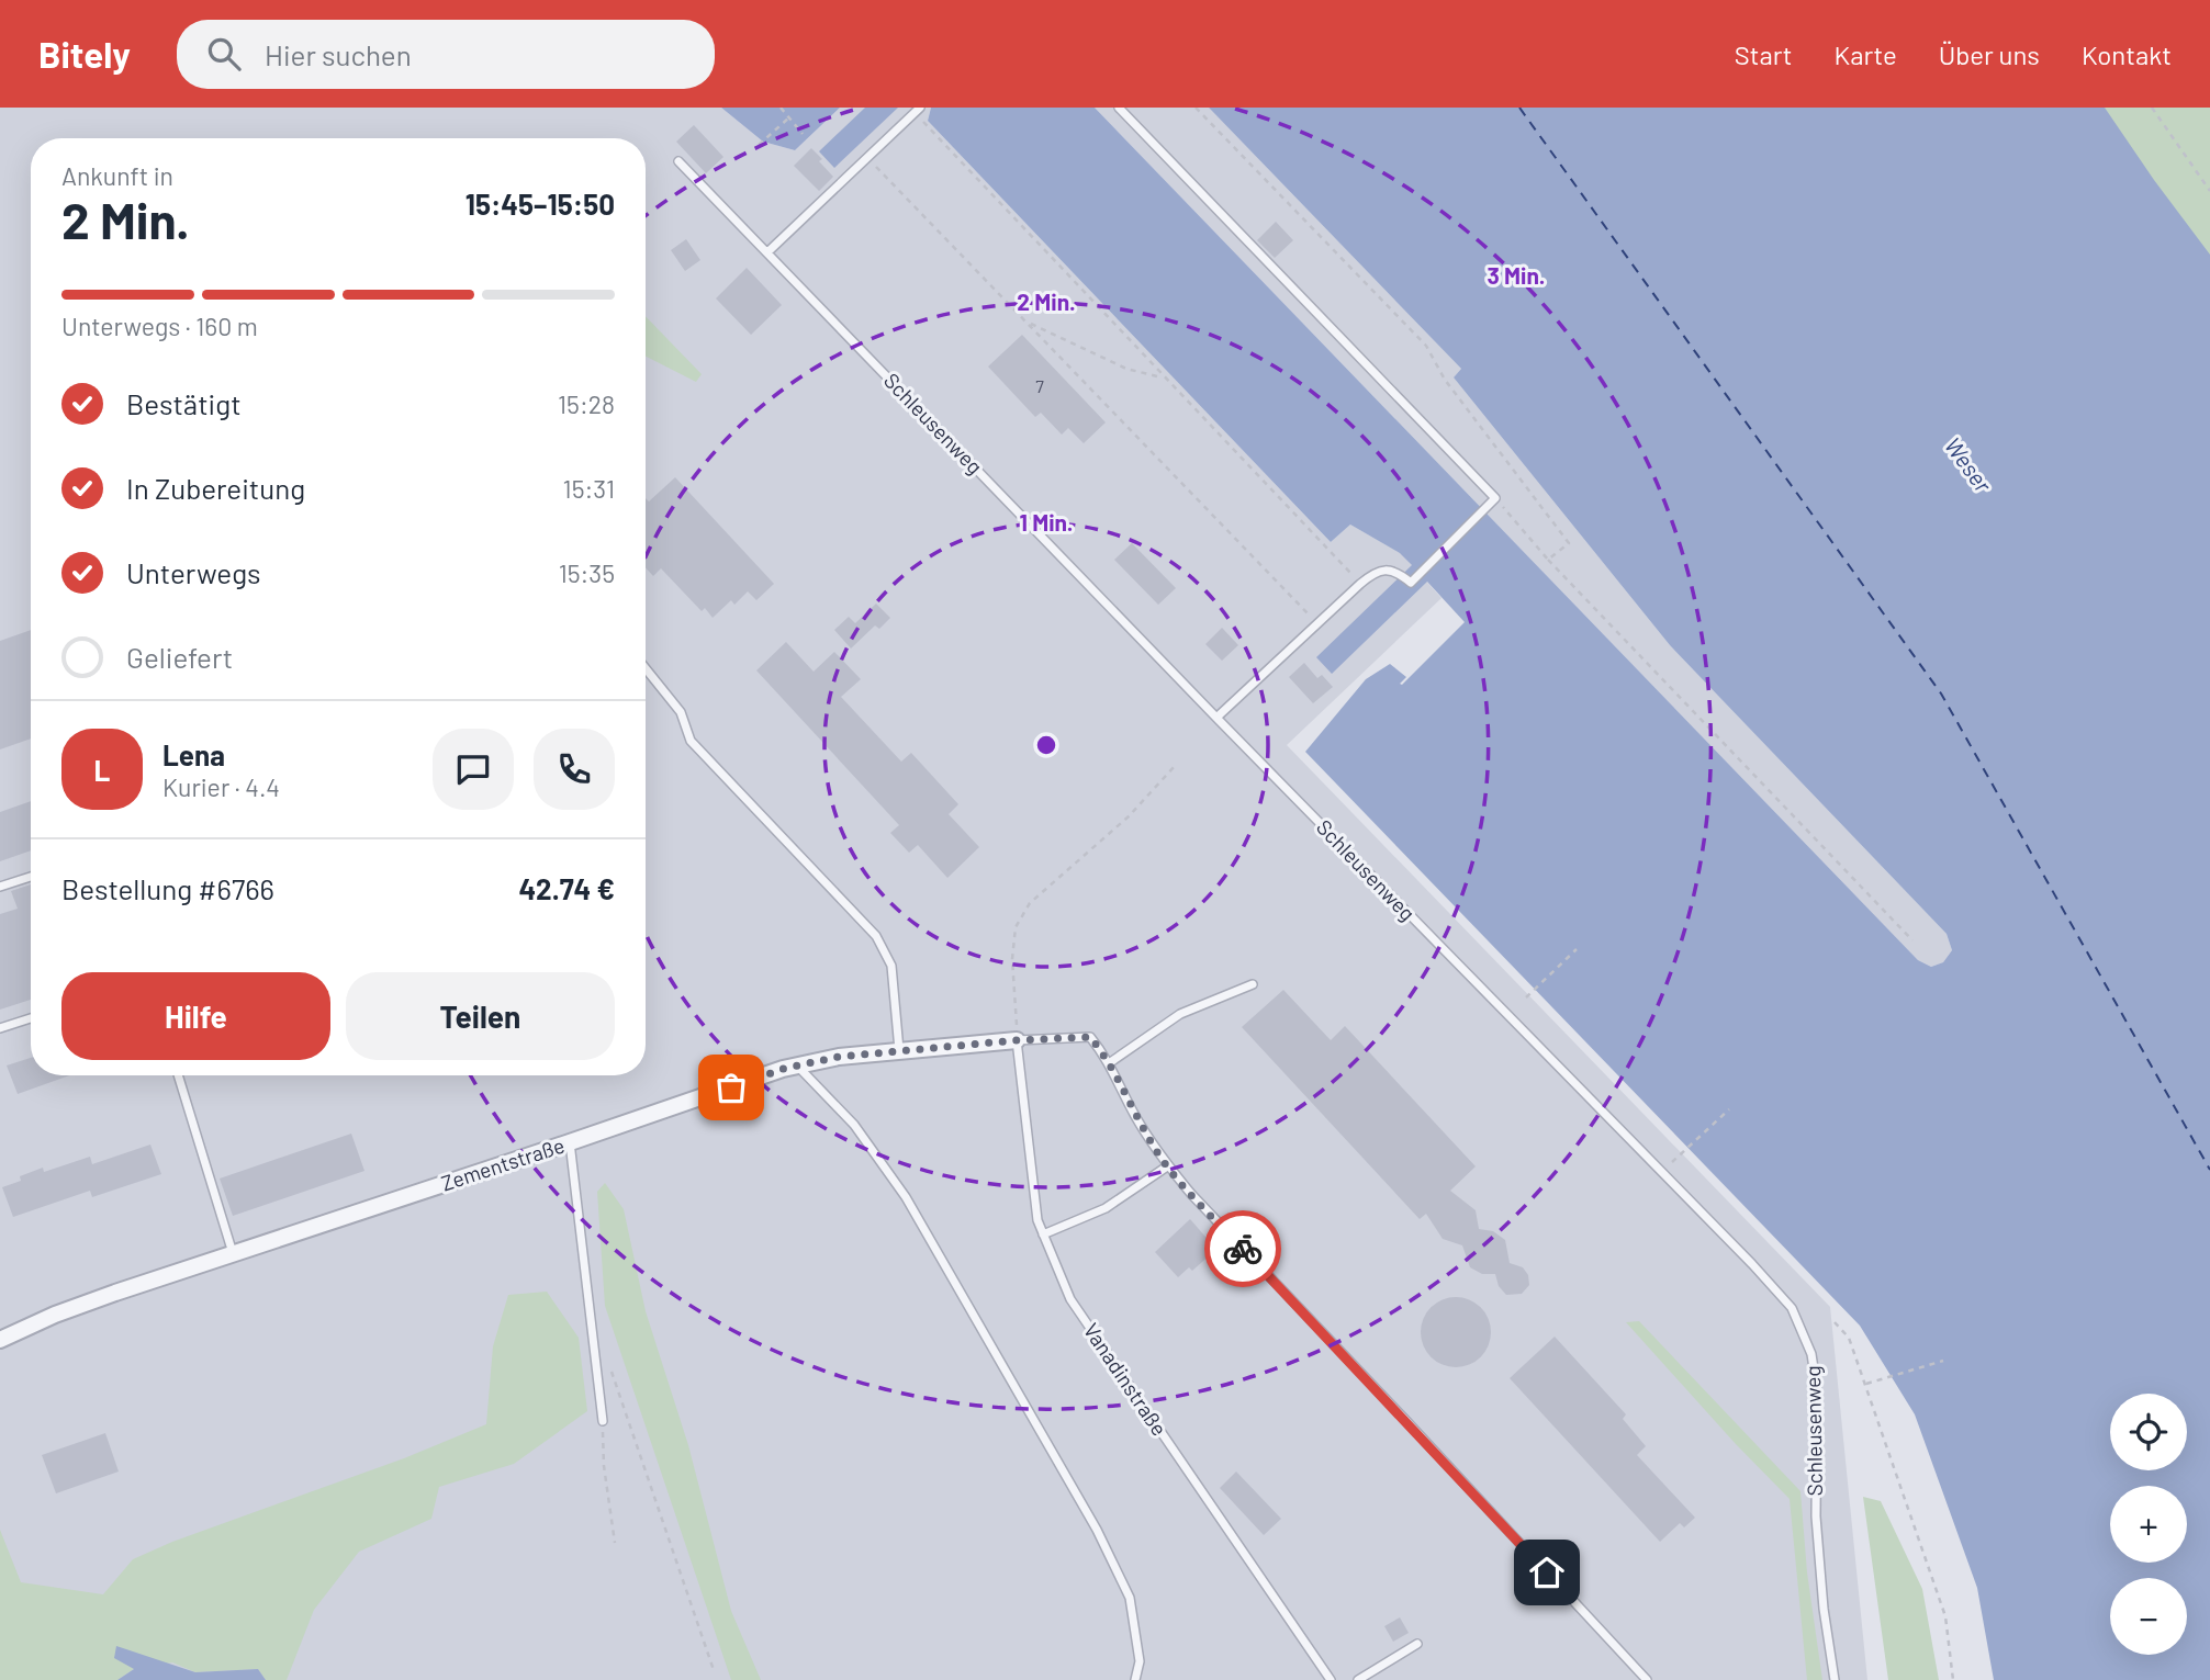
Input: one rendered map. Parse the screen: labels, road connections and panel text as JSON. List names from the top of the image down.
{
  "streets": {
    "street": ["Zementstraße"],
    "lane": ["Schleusenweg", "Vanadinstraße"]
  },
  "crossings": [
    ["Zementstraße", "Vanadinstraße"]
  ],
  "water": ["Weser"],
  "house_numbers": ["7"],
  "page": {
    "header": "Bitely",
    "search": "Hier suchen",
    "nav": [
      "Start",
      "Karte",
      "Über uns",
      "Kontakt"
    ],
    "heading": ["2 Min.", "Ankunft in", "15:45–15:50"],
    "panel": [
      "Lena",
      "Kurier · 4.4",
      "Bestellung #6766",
      "42.74 €"
    ],
    "bar": "Unterwegs · 160 m",
    "list": [
      ["Bestätigt", "15:28"],
      ["In Zubereitung", "15:31"],
      ["Unterwegs", "15:35"],
      "Geliefert"
    ],
    "round": "L",
    "buttons": ["Hilfe", "Teilen"],
    "map_buttons": ["+", "−"]
  },
  "rings": ["3 Min.", "2 Min.", "1 Min."]
}
